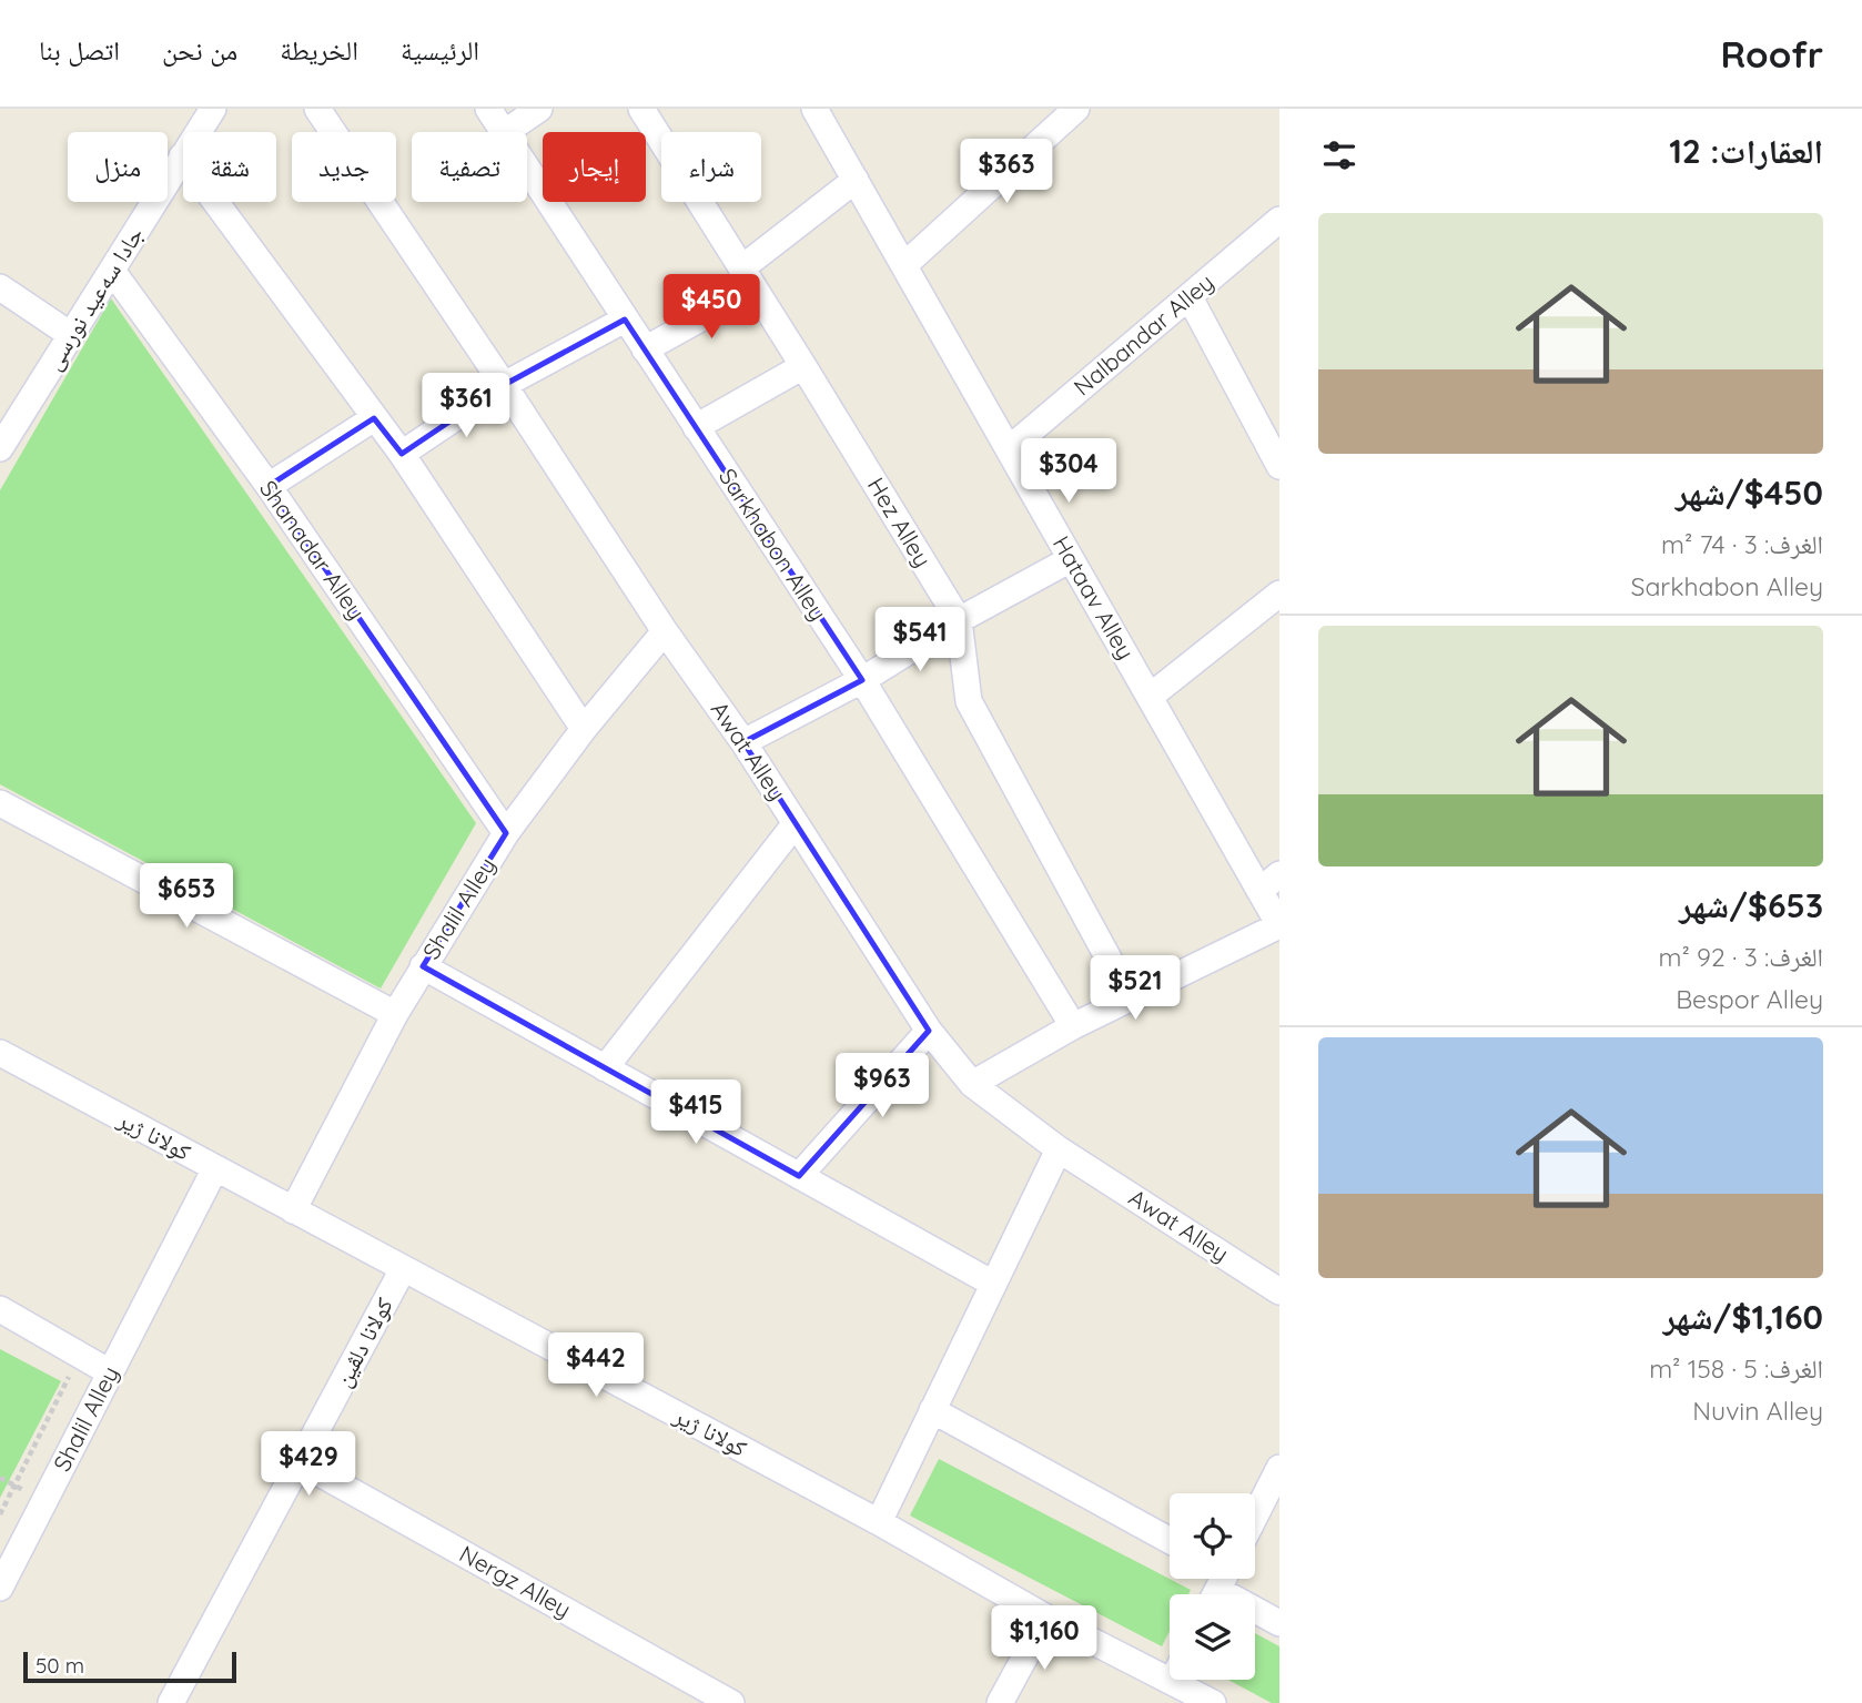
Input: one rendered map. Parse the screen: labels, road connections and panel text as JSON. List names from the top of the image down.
{
  "streets": {
    "street": [
      "جادا سەعید نورسی",
      "Nalbandar Alley",
      "Hez Alley",
      "Sarkhabon Alley",
      "Shanadar Alley",
      "Hataav Alley",
      "Awat Alley",
      "Shalil Alley",
      "کولانا ژیر",
      "کولانا دلڤین",
      "Nergz Alley"
    ]
  },
  "crossings": [
    ["جادا سەعید نورسی", "Shanadar Alley"],
    ["Nalbandar Alley", "Hataav Alley"],
    ["Shanadar Alley", "Shalil Alley"],
    ["Awat Alley", "Shalil Alley"],
    ["Shalil Alley", "کولانا ژیر"],
    ["کولانا ژیر", "کولانا دلڤین"],
    ["کولانا دلڤین", "Nergz Alley"]
  ],
  "scale_bar": "50 m",
  "page": {
    "header": "Roofr",
    "nav": [
      "الرئيسية",
      "الخريطة",
      "من نحن",
      "اتصل بنا"
    ],
    "heading": "العقارات: 12",
    "chip": [
      "شراء",
      "إيجار",
      "تصفية",
      "جديد",
      "شقة",
      "منزل"
    ],
    "price": [
      "$363",
      "$450",
      "$361",
      "$304",
      "$541",
      "$653",
      "$521",
      "$963",
      "$415",
      "$442",
      "$429",
      "$1,160"
    ],
    "list": [
      {
        "name": "$450/شهر",
        "note": "الغرف: 3 · 74 m² · Sarkhabon Alley"
      },
      {
        "name": "$653/شهر",
        "note": "الغرف: 3 · 92 m² · Bespor Alley"
      },
      {
        "name": "$1,160/شهر",
        "note": "الغرف: 5 · 158 m² · Nuvin Alley"
      }
    ],
    "scale": "50 m"
  }
}
